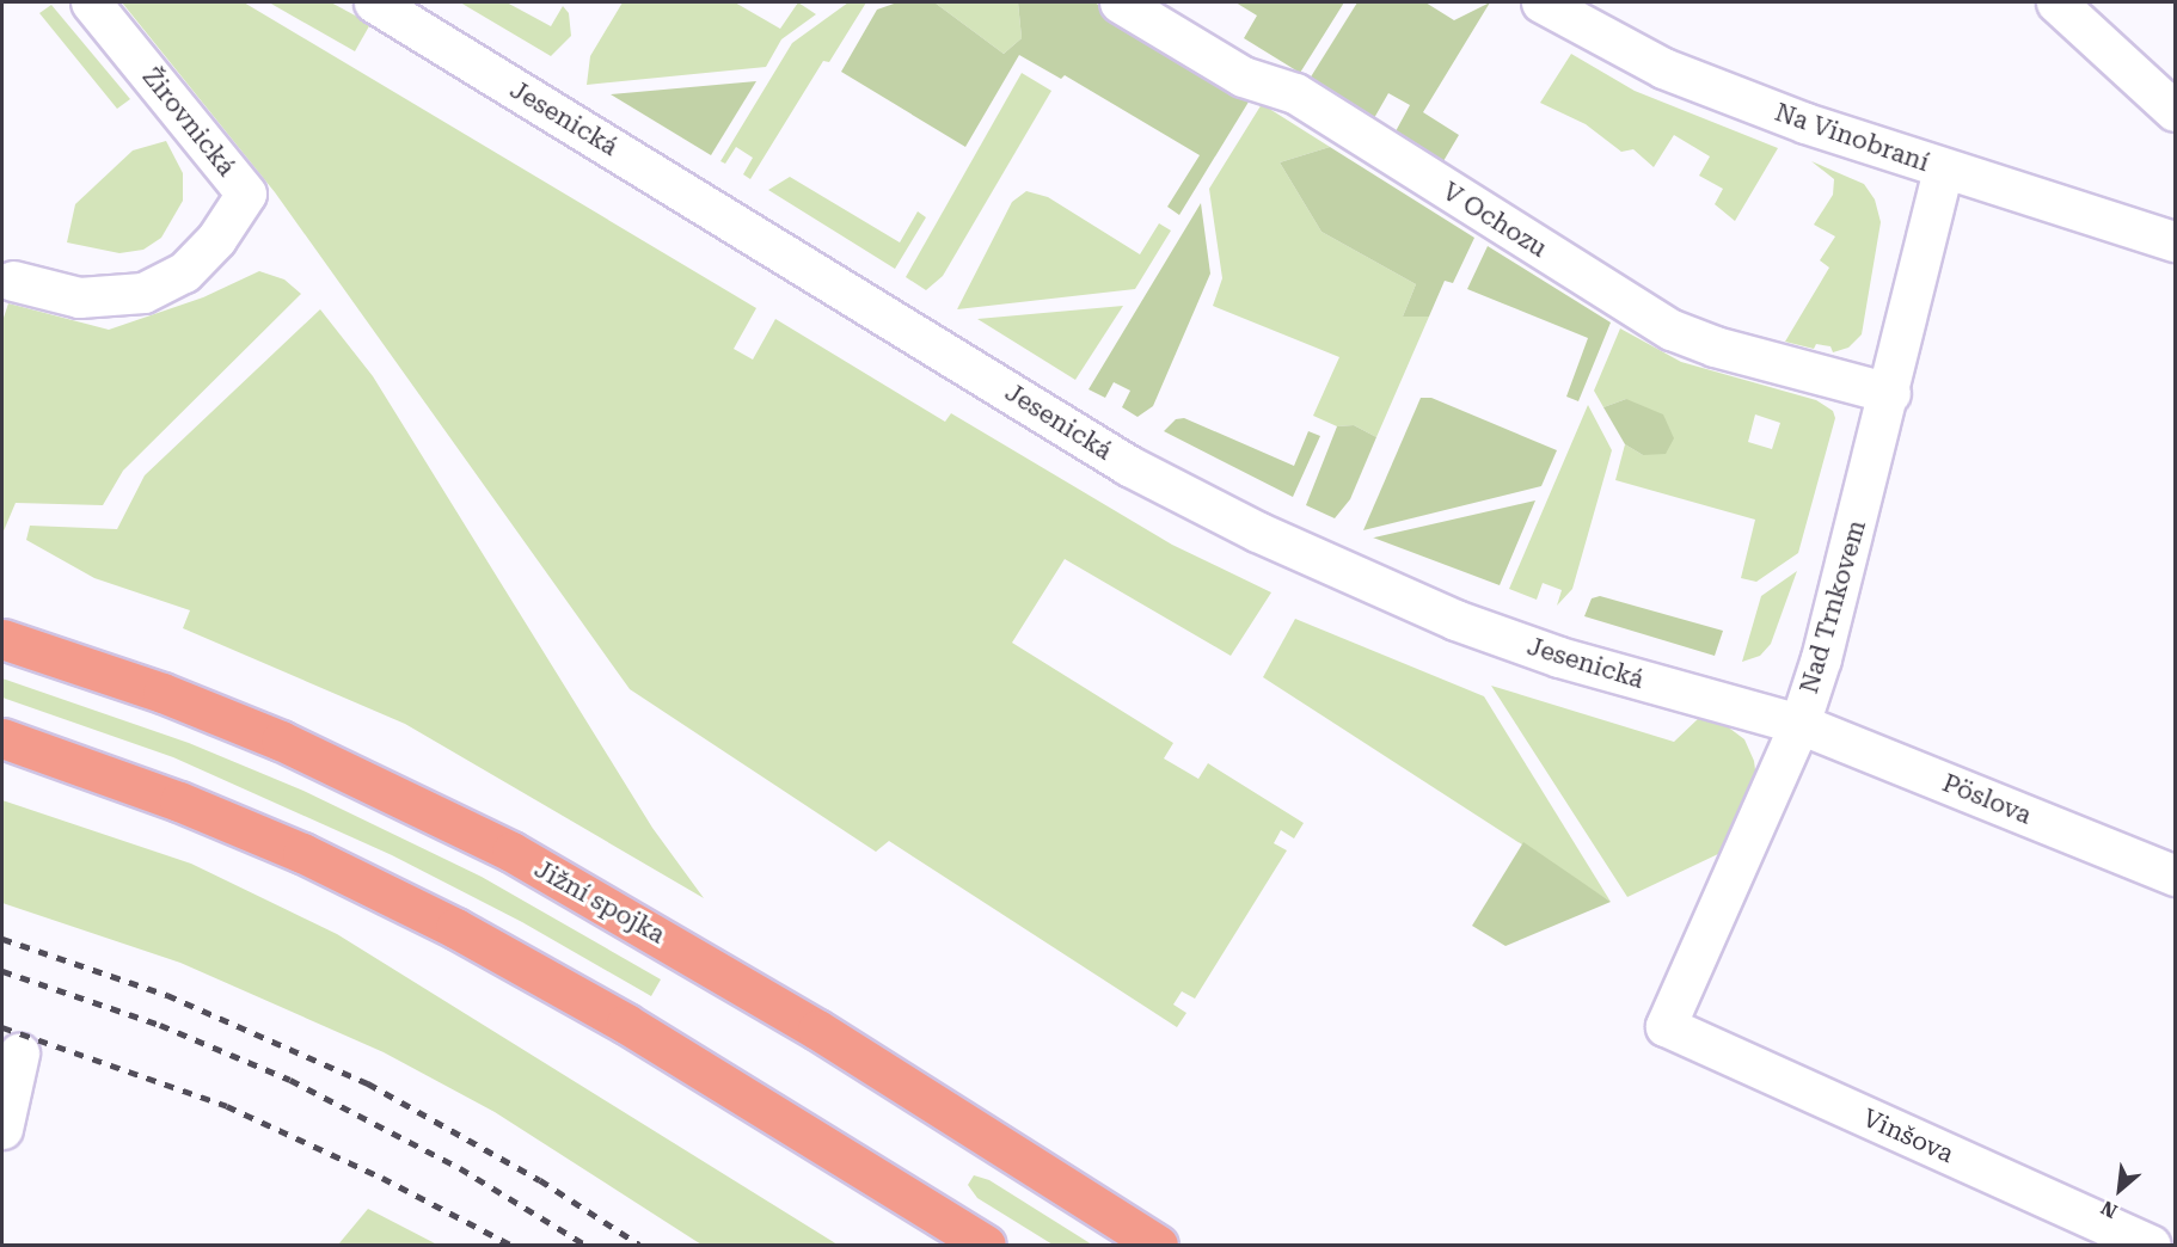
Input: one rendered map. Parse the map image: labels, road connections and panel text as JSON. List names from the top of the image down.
{
  "streets": {
    "highway": ["Jižní spojka"],
    "street": [
      "Jesenická",
      "Žirovnická",
      "Na Vinobraní",
      "V Ochozu",
      "Nad Trnkovem",
      "Pöslova",
      "Vinšova"
    ]
  },
  "crossings": [
    ["Jesenická", "Nad Trnkovem"],
    ["Jesenická", "Pöslova"],
    ["Na Vinobraní", "Nad Trnkovem"],
    ["V Ochozu", "Nad Trnkovem"],
    ["Nad Trnkovem", "Pöslova"],
    ["Nad Trnkovem", "Vinšova"]
  ],
  "north": "bottom left"
}
